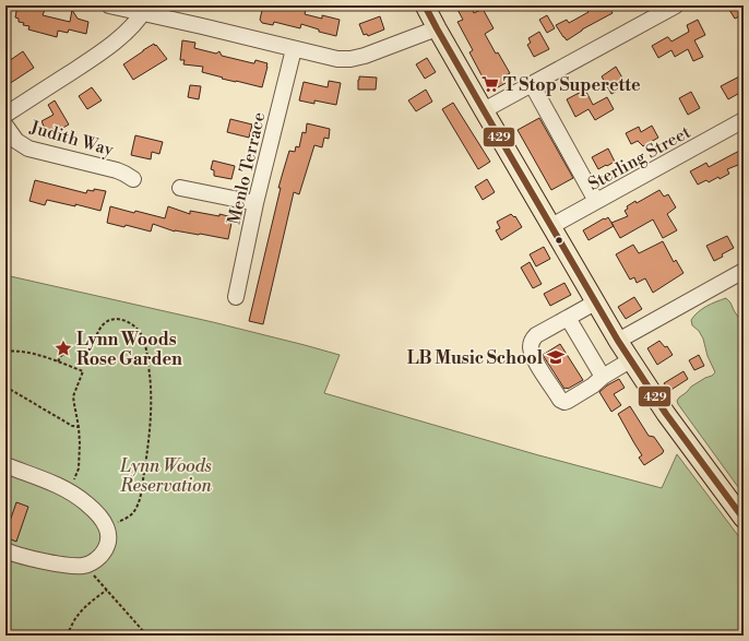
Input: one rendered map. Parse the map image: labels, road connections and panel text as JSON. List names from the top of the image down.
{
  "streets": {
    "street": ["Judith Way", "Sterling Street", "Menlo Terrace"]
  },
  "parks": ["Lynn Woods Reservation"],
  "places": {
    "supermarket": ["T Stop Superette"],
    "place": ["Lynn Woods Rose Garden"],
    "school or university": ["LB Music School"]
  },
  "lines": ["transit line 429"]
}
